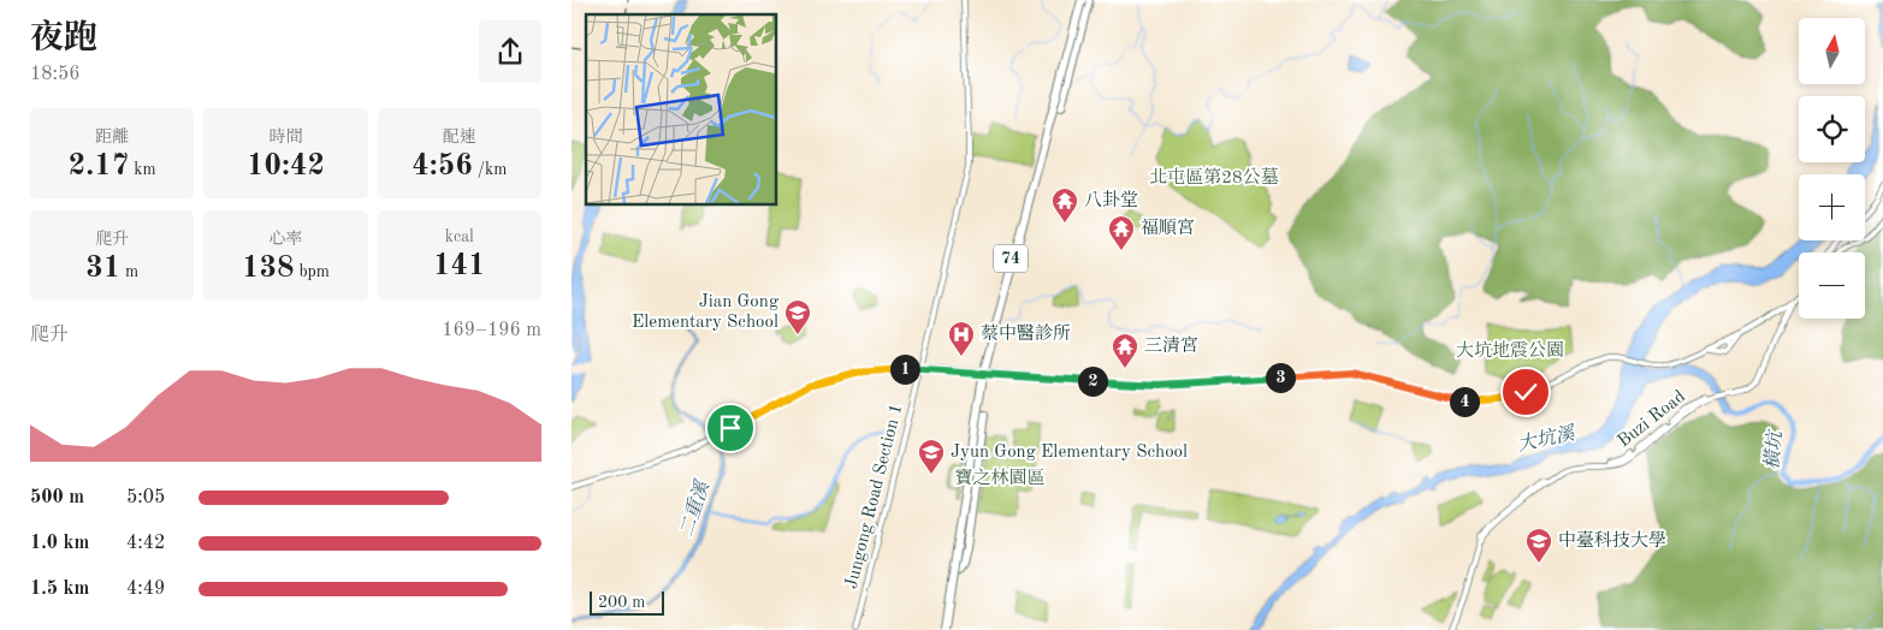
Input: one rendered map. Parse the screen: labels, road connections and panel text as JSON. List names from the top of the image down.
{
  "streets": {
    "highway": ["74"],
    "main road": ["Buzi Road", "Jungong Road Section 1"]
  },
  "water": ["大坑溪", "橫坑", "二重溪"],
  "parks": ["北屯區第28公墓", "大坑地震公園", "寶之林園區"],
  "places": {
    "temple": ["八卦堂", "福順宮", "三清宮"],
    "school or university": ["Jian Gong Elementary School", "Jyun Gong Elementary School", "中臺科技大學"],
    "hospital": ["蔡中醫診所"]
  },
  "scale_bar": "200 m",
  "north": "top",
  "page": {
    "heading": ["夜跑", "18:56"],
    "map_buttons": ["+", "−"],
    "stats": [
      ["距離", "2.17 km"],
      ["時間", "10:42"],
      ["配速", "4:56 /km"],
      ["爬升", "31 m"],
      ["心率", "138 bpm"],
      ["kcal", "141"]
    ],
    "chart": ["爬升", "169–196 m"],
    "pins": [
      "1",
      "3",
      "2",
      "4"
    ],
    "list": [
      {
        "name": "500 m",
        "note": "5:05"
      },
      {
        "name": "1.0 km",
        "note": "4:42"
      },
      {
        "name": "1.5 km",
        "note": "4:49"
      }
    ],
    "scale": "200 m"
  }
}
